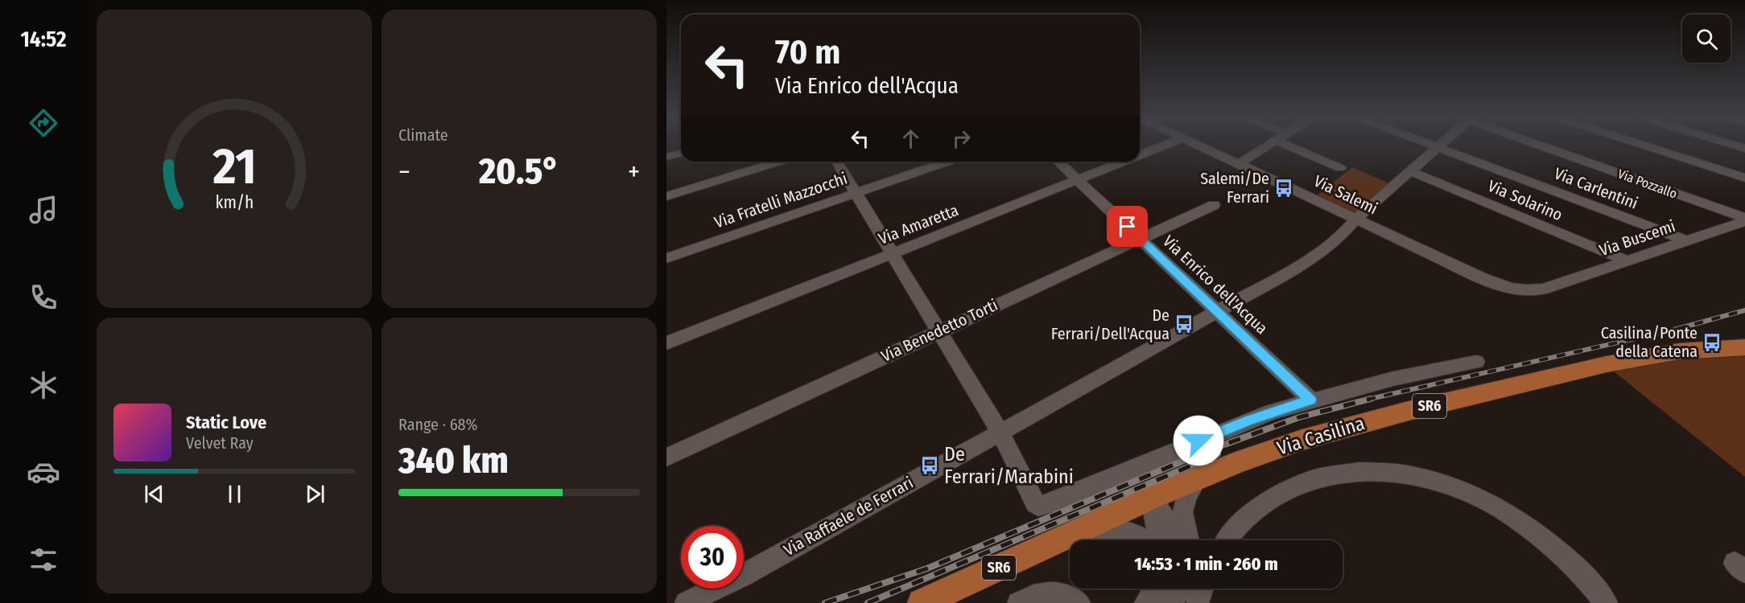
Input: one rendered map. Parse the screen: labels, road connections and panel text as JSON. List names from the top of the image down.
{
  "streets": {
    "main road": ["SR6", "Via Casilina"],
    "street": [
      "Via Pozzallo",
      "Via Carlentini",
      "Via Salemi",
      "Via Fratelli Mazzocchi",
      "Via Solarino",
      "Via Amaretta",
      "Via Buscemi",
      "Via Enrico dell'Acqua",
      "Via Benedetto Torti",
      "Via Raffaele de Ferrari"
    ]
  },
  "crossings": [
    ["Via Pozzallo", "Via Buscemi"],
    ["Via Carlentini", "Via Buscemi"],
    ["Via Carlentini", "Via Raffaele de Ferrari"],
    ["Via Salemi", "Via Buscemi"],
    ["Via Salemi", "Via Raffaele de Ferrari"],
    ["Via Solarino", "Via Buscemi"],
    ["Via Solarino", "Via Raffaele de Ferrari"],
    ["Via Amaretta", "Via Enrico dell'Acqua"],
    ["Via Enrico dell'Acqua", "Via Benedetto Torti"],
    ["Via Enrico dell'Acqua", "Via Raffaele de Ferrari"]
  ],
  "places": {
    "bus stop": [
      "Salemi/De Ferrari",
      "De Ferrari/Dell'Acqua",
      "Casilina/Ponte della Catena",
      "De Ferrari/Marabini"
    ]
  },
  "page": {
    "tabs": "14:52",
    "tile": [
      "Climate",
      ["Range · 68%", "340 km"]
    ],
    "turn": ["70 m", "Via Enrico dell'Acqua"],
    "heat": ["−", "20.5°", "+"],
    "song": ["Static Love", "Velvet Ray"],
    "limit": "30",
    "trip": "14:53 · 1 min · 260 m",
    "gauge": ["21", "km/h"]
  }
}
